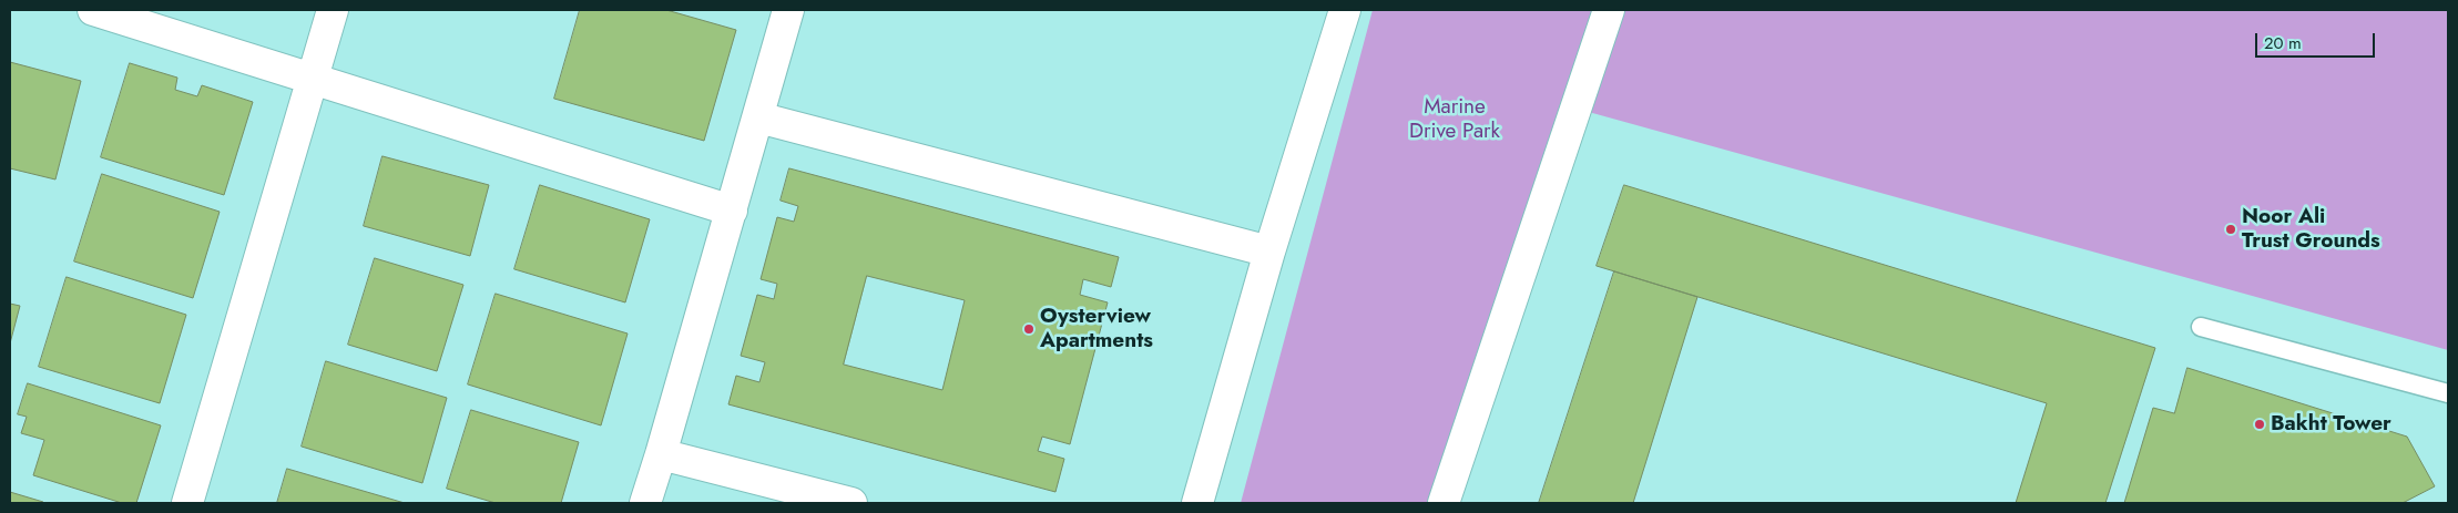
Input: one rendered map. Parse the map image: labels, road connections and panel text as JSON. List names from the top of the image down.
{
  "parks": ["Marine Drive Park"],
  "places": ["Noor Ali Trust Grounds", "Oysterview Apartments", "Bakht Tower"],
  "scale_bar": "20 m"
}
